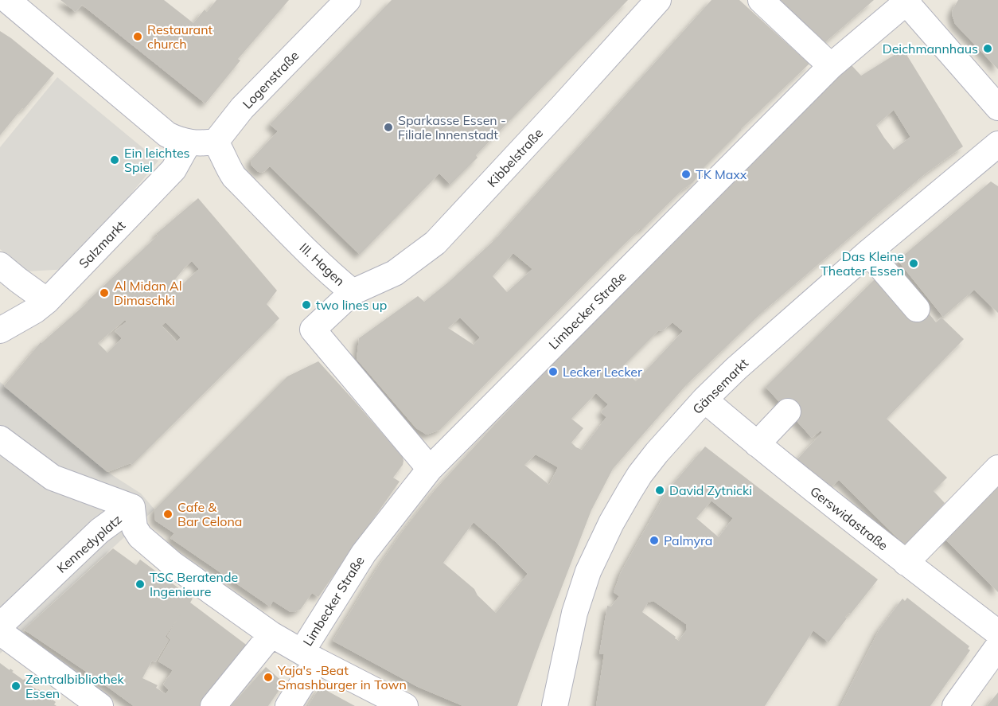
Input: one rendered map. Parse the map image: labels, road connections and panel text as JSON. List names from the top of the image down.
{
  "streets": {
    "street": [
      "Logenstraße",
      "Kibbelstraße",
      "Salzmarkt",
      "III. Hagen",
      "Limbecker Straße",
      "Gänsemarkt",
      "Gerswidastraße",
      "Kennedyplatz"
    ]
  },
  "crossings": [
    ["Logenstraße", "III. Hagen"],
    ["Kibbelstraße", "III. Hagen"],
    ["III. Hagen", "Limbecker Straße"],
    ["Gänsemarkt", "Gerswidastraße"]
  ],
  "places": [
    "Restaurant church",
    "Deichmannhaus",
    "Sparkasse Essen - Filiale Innenstadt",
    "Ein leichtes Spiel",
    "TK Maxx",
    "Das Kleine Theater Essen",
    "Al Midan Al Dimaschki",
    "two lines up",
    "Lecker Lecker",
    "David Zytnicki",
    "Cafe & Bar Celona",
    "Palmyra",
    "TSC Beratende Ingenieure",
    "Yaja's -Beat Smashburger in Town",
    "Zentralbibliothek Essen"
  ]
}
